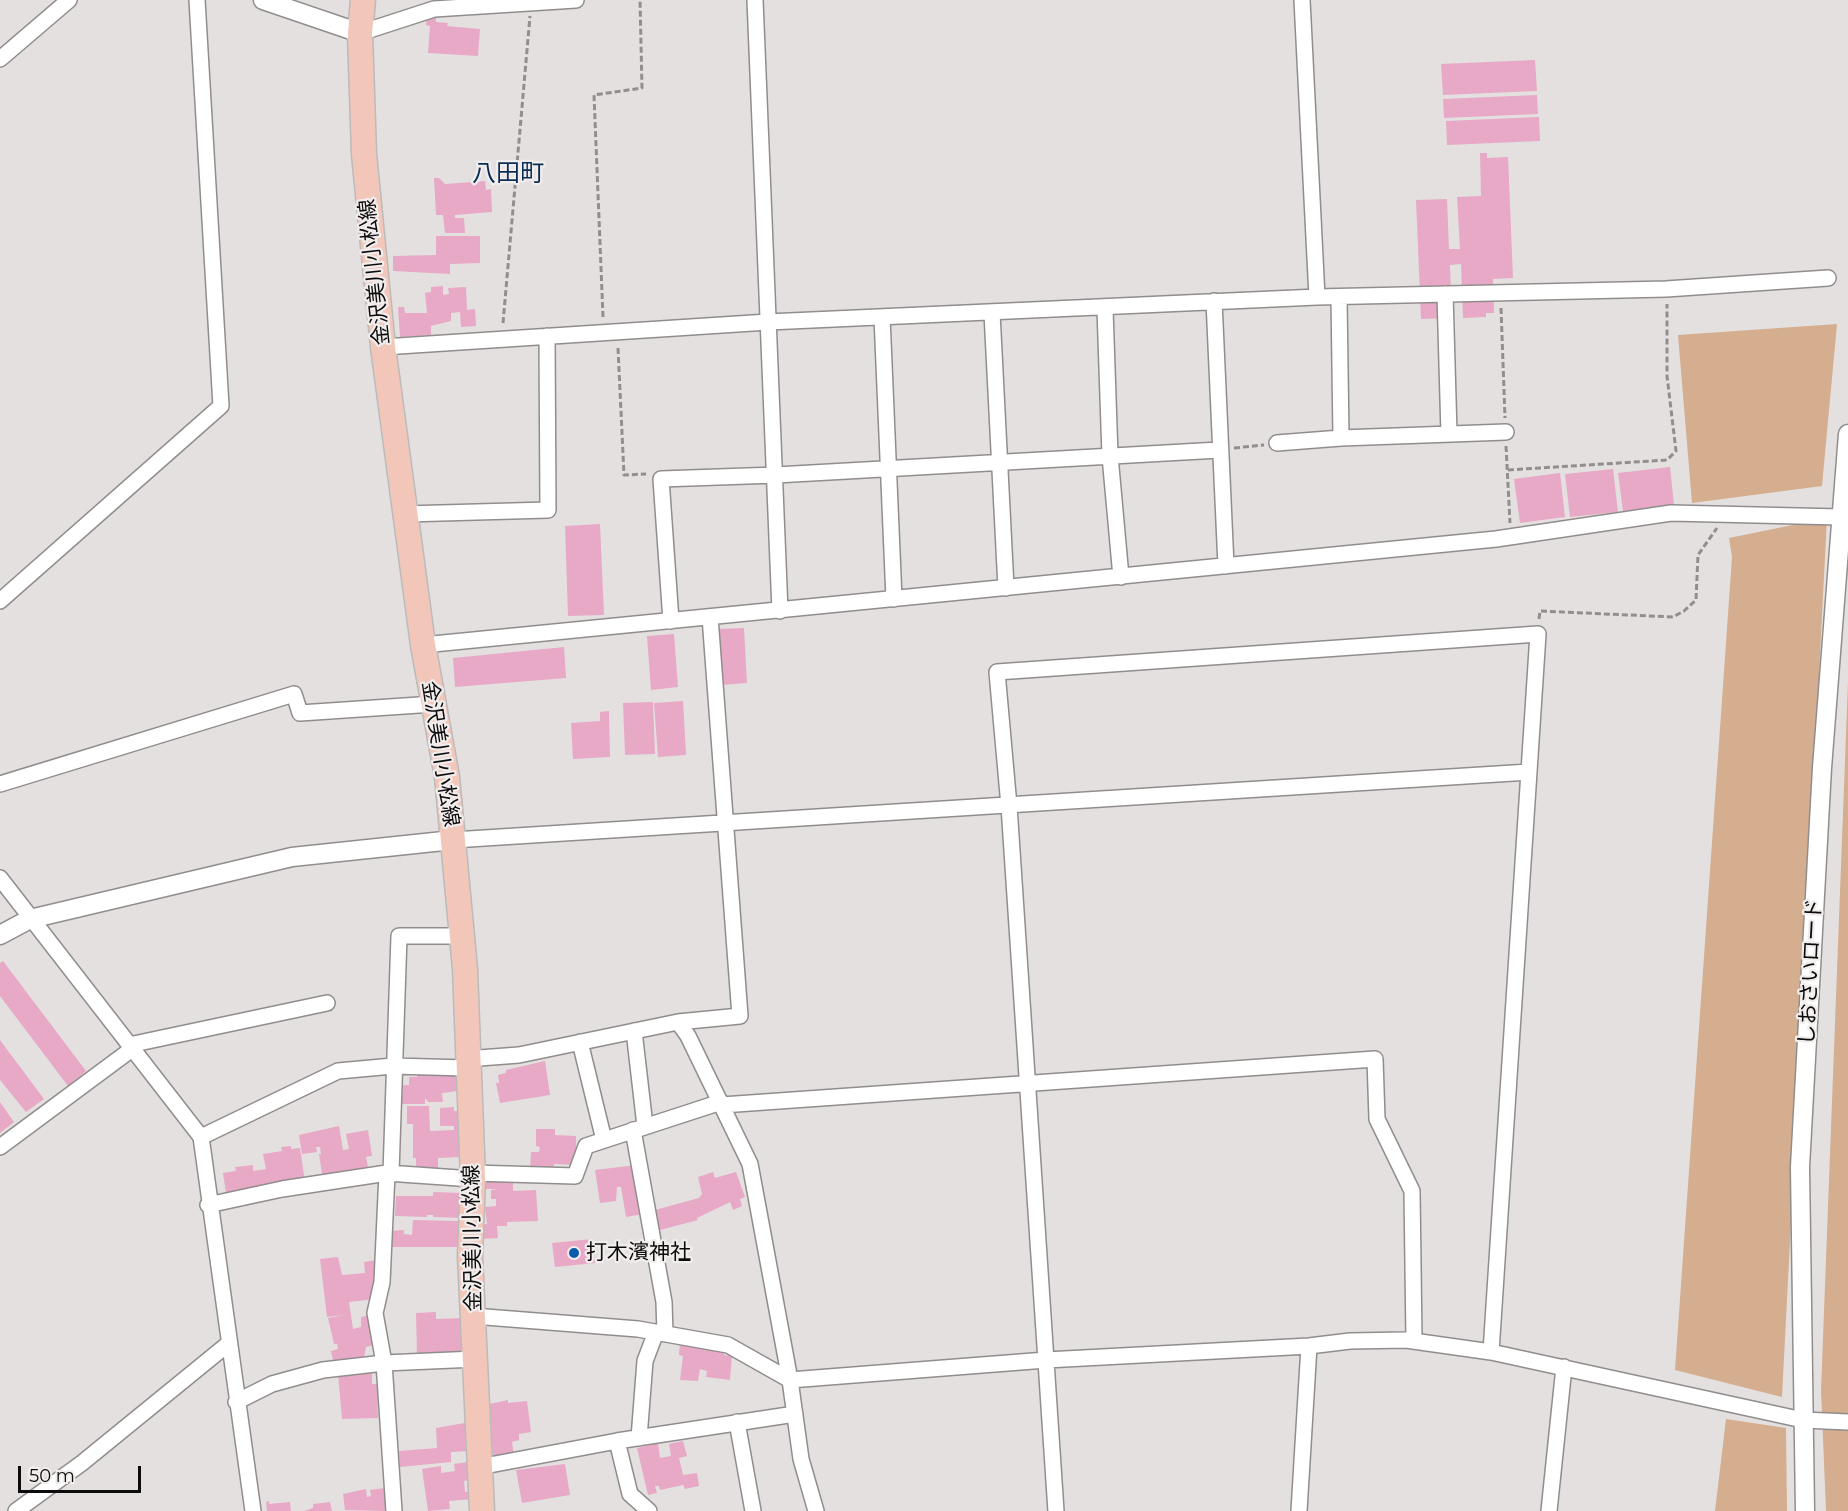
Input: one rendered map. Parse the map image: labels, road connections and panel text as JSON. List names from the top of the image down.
{
  "streets": {
    "main road": ["金沢美川小松線"],
    "street": ["しおさいロード"]
  },
  "districts": ["八田町"],
  "places": ["打木濱神社"],
  "scale_bar": "50 m"
}
